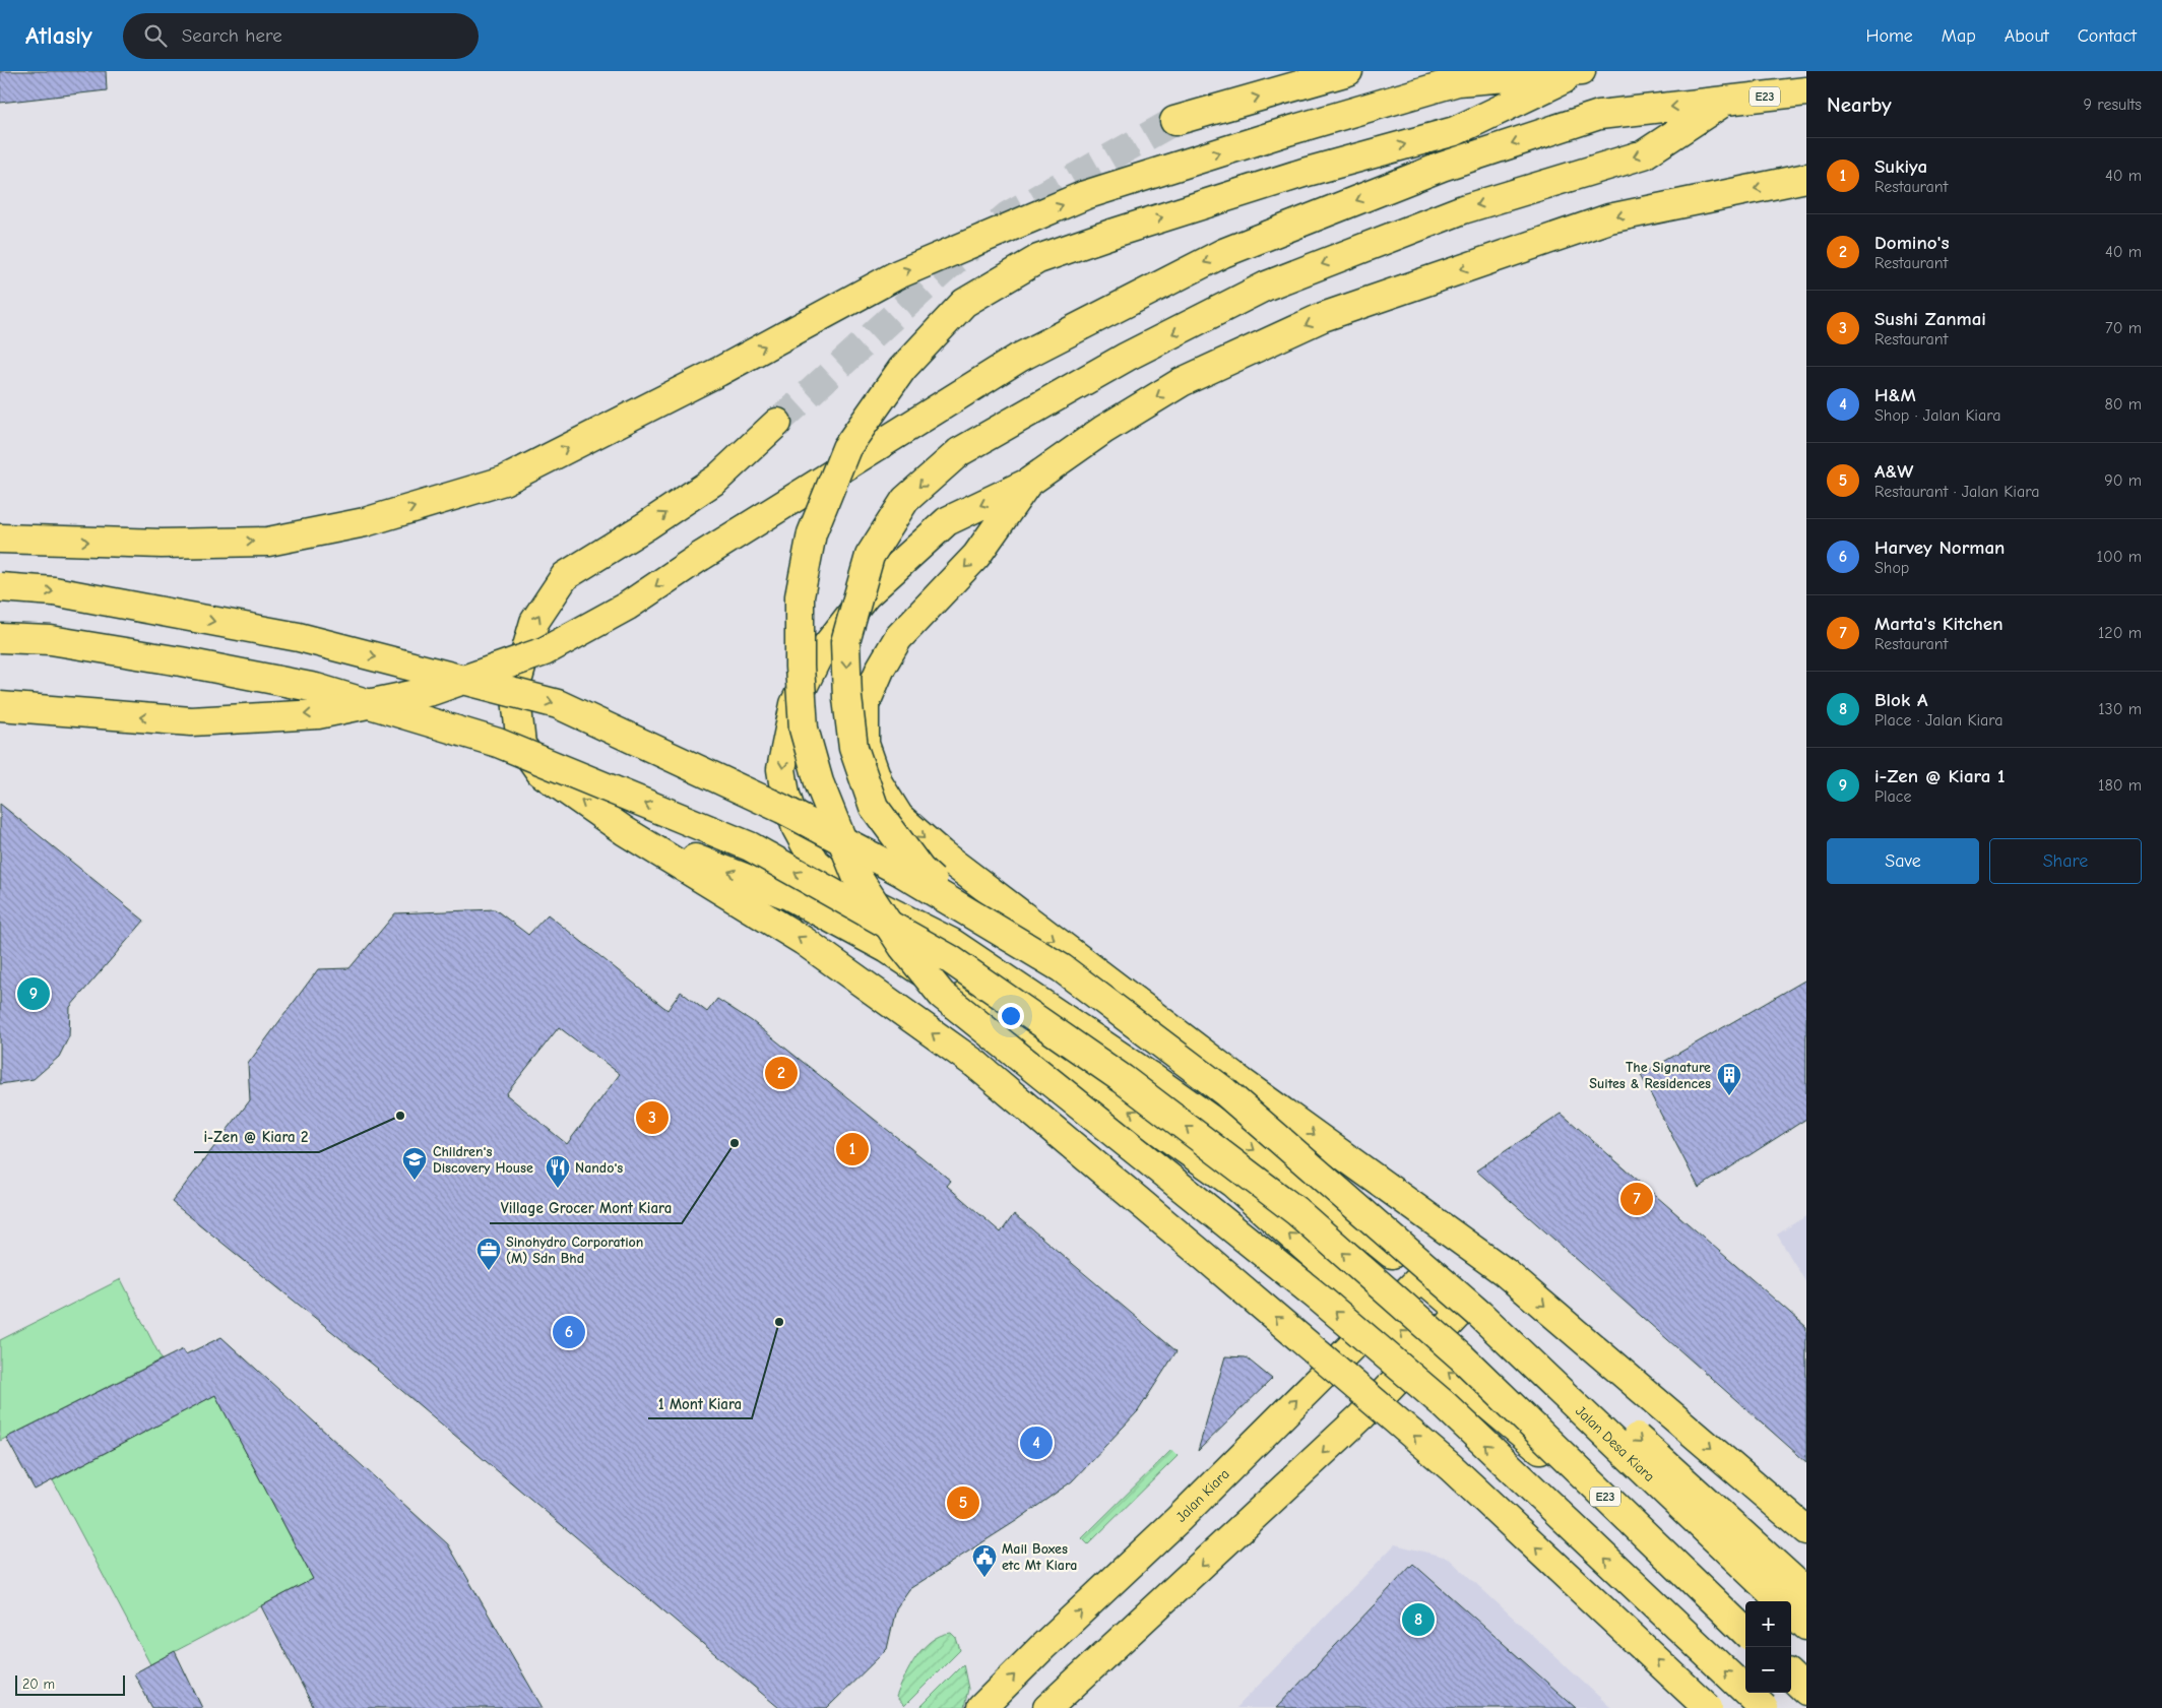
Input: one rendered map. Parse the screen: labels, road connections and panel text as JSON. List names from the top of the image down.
{
  "streets": {
    "main road": ["E23", "Jalan Desa Kiara", "Jalan Kiara"]
  },
  "crossings": [
    ["Jalan Desa Kiara", "Jalan Kiara"]
  ],
  "places": {
    "building": ["The Signature Suites & Residences"],
    "other": ["i-Zen @ Kiara 2", "Village Grocer Mont Kiara", "1 Mont Kiara"],
    "school or university": ["Children's Discovery House"],
    "restaurant": ["Nando's"],
    "office": ["Sinohydro Corporation (M) Sdn Bhd"],
    "public building": ["Mail Boxes etc Mt Kiara"]
  },
  "scale_bar": "20 m",
  "page": {
    "header": "Atlasly",
    "search": "Search here",
    "nav": [
      "Home",
      "Map",
      "About",
      "Contact"
    ],
    "heading": ["Nearby", "9 results"],
    "list": [
      {
        "mark": "1",
        "name": "Sukiya",
        "note": "Restaurant",
        "value": "40 m"
      },
      {
        "mark": "2",
        "name": "Domino's",
        "note": "Restaurant",
        "value": "40 m"
      },
      {
        "mark": "3",
        "name": "Sushi Zanmai",
        "note": "Restaurant",
        "value": "70 m"
      },
      {
        "mark": "4",
        "name": "H&M",
        "note": "Shop · Jalan Kiara",
        "value": "80 m"
      },
      {
        "mark": "5",
        "name": "A&W",
        "note": "Restaurant · Jalan Kiara",
        "value": "90 m"
      },
      {
        "mark": "6",
        "name": "Harvey Norman",
        "note": "Shop",
        "value": "100 m"
      },
      {
        "mark": "7",
        "name": "Marta's Kitchen",
        "note": "Restaurant",
        "value": "120 m"
      },
      {
        "mark": "8",
        "name": "Blok A",
        "note": "Place · Jalan Kiara",
        "value": "130 m"
      },
      {
        "mark": "9",
        "name": "i-Zen @ Kiara 1",
        "note": "Place",
        "value": "180 m"
      }
    ],
    "buttons": ["Save", "Share"],
    "pins": [
      "9",
      "2",
      "3",
      "1",
      "7",
      "6",
      "4",
      "5",
      "8"
    ],
    "map_buttons": ["+", "−"],
    "scale": "20 m"
  }
}
